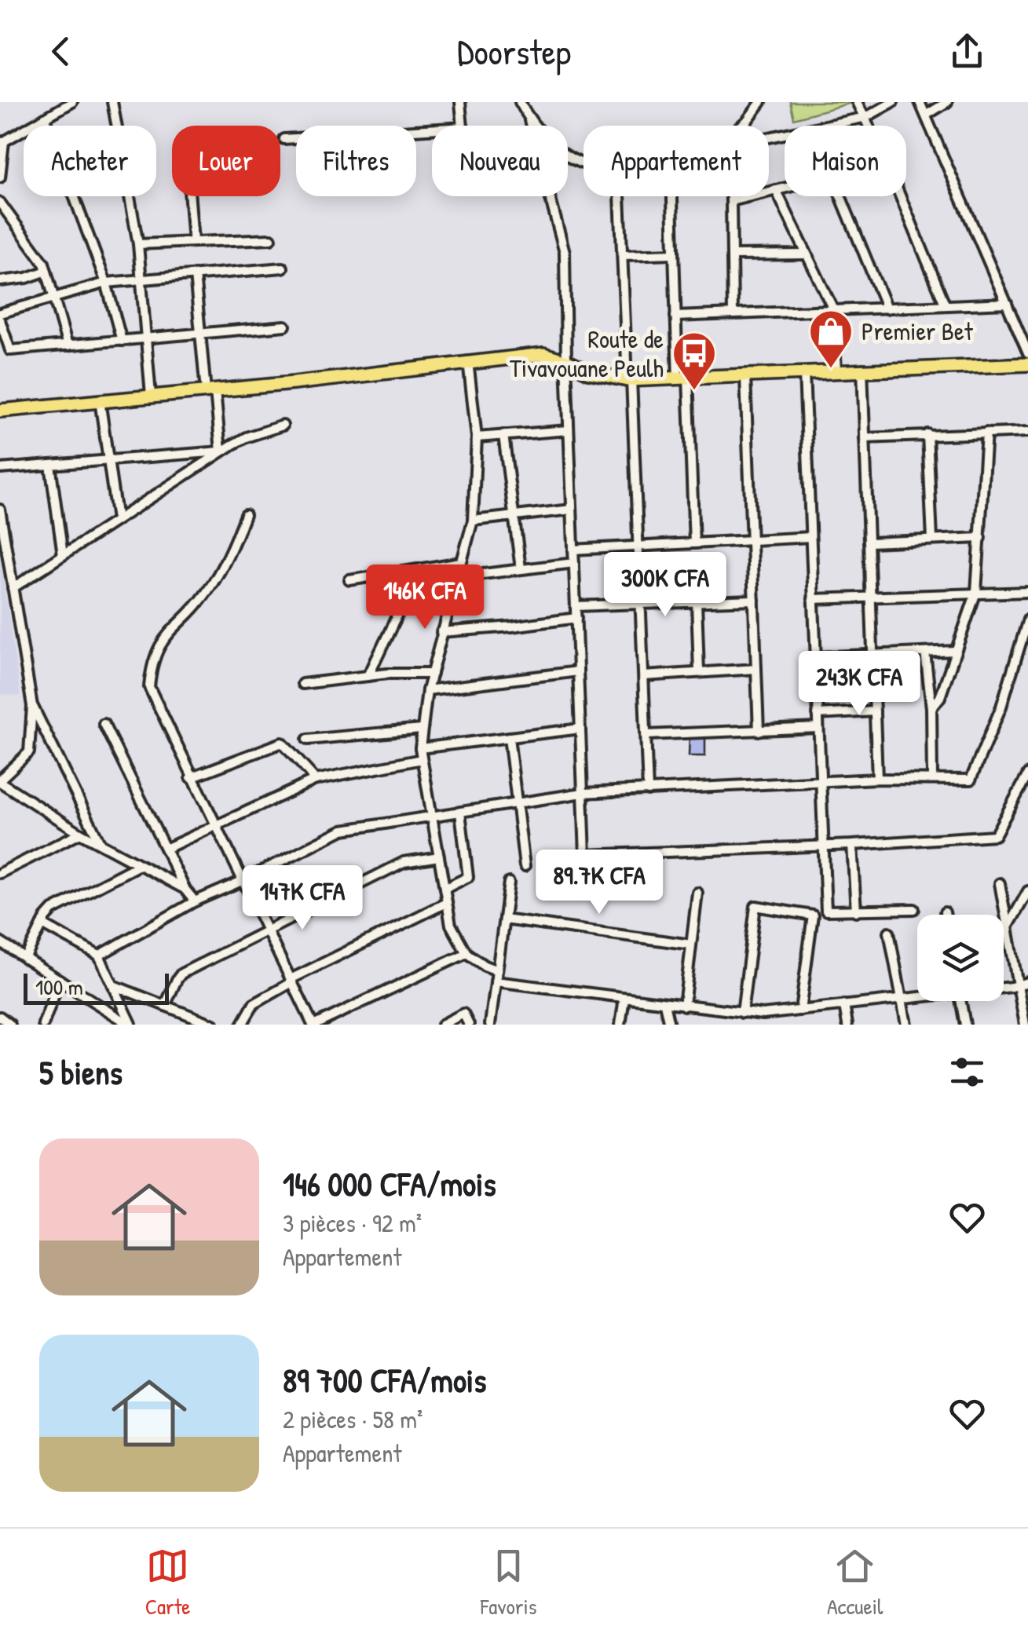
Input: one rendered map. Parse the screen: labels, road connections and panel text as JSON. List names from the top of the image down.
{
  "places": {
    "shop": ["Premier Bet"],
    "bus stop": ["Route de Tivavouane Peulh"]
  },
  "scale_bar": "100 m",
  "page": {
    "header": "Doorstep",
    "chip": [
      "Acheter",
      "Louer",
      "Filtres",
      "Nouveau",
      "Appartement",
      "Maison"
    ],
    "price": [
      "300K CFA",
      "146K CFA",
      "243K CFA",
      "89.7K CFA",
      "147K CFA"
    ],
    "scale": "100 m",
    "heading": "5 biens",
    "list": [
      {
        "name": "146 000 CFA/mois",
        "note": "3 pièces · 92 m² · Appartement"
      },
      {
        "name": "89 700 CFA/mois",
        "note": "2 pièces · 58 m² · Appartement"
      }
    ],
    "tabs": ["Carte", "Favoris", "Accueil"]
  }
}
